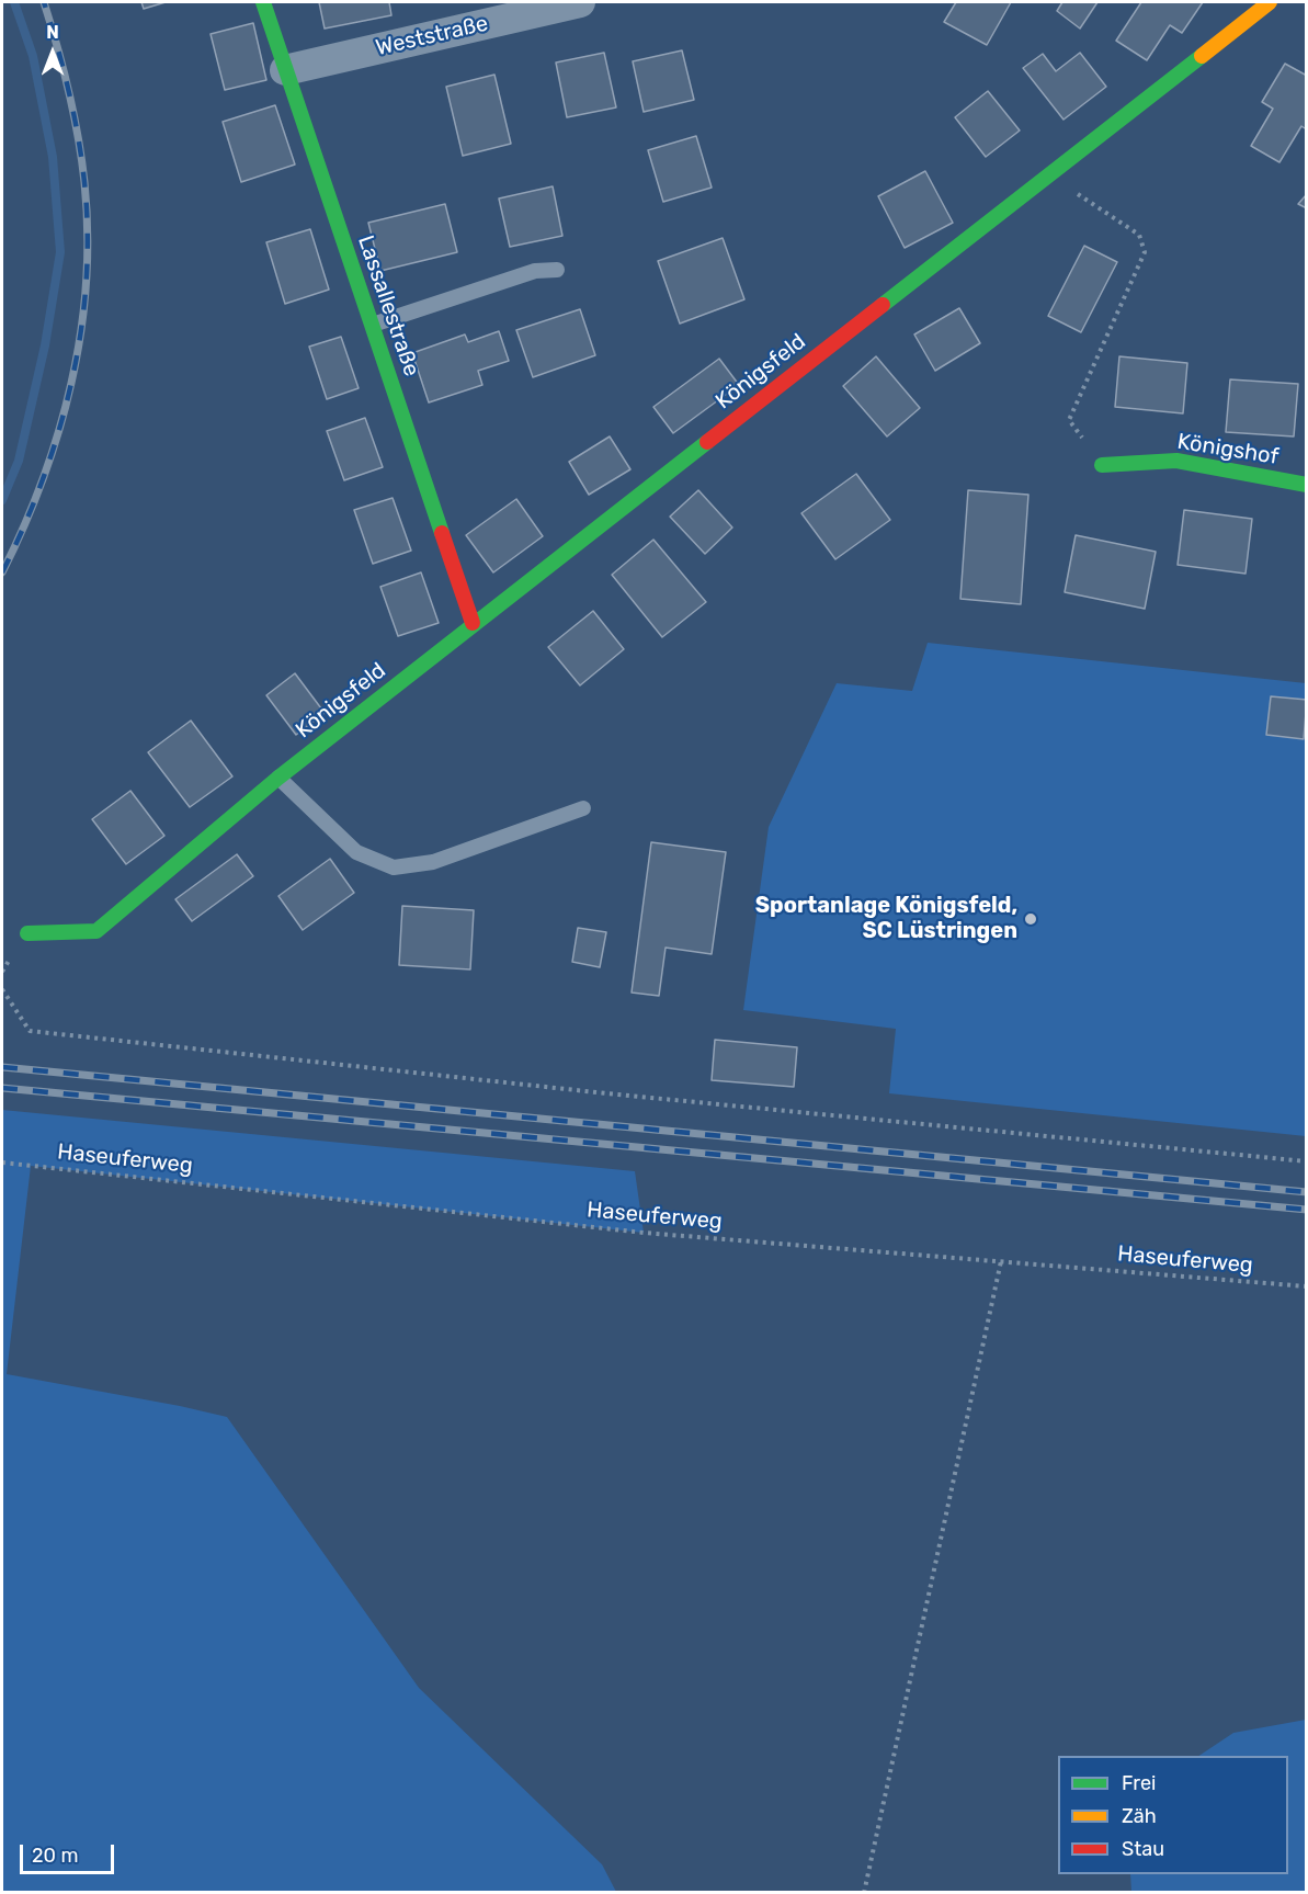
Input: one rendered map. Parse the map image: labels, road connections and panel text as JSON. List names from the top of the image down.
{
  "streets": {
    "street": [
      "Weststraße",
      "Lassallestraße",
      "Königsfeld",
      "Königshof"
    ],
    "path": ["Haseuferweg"]
  },
  "crossings": [
    ["Weststraße", "Lassallestraße"],
    ["Lassallestraße", "Königsfeld"]
  ],
  "places": ["Sportanlage Königsfeld, SC Lüstringen"],
  "legend": ["Frei", "Zäh", "Stau"],
  "scale_bar": "20 m",
  "north": "top"
}
